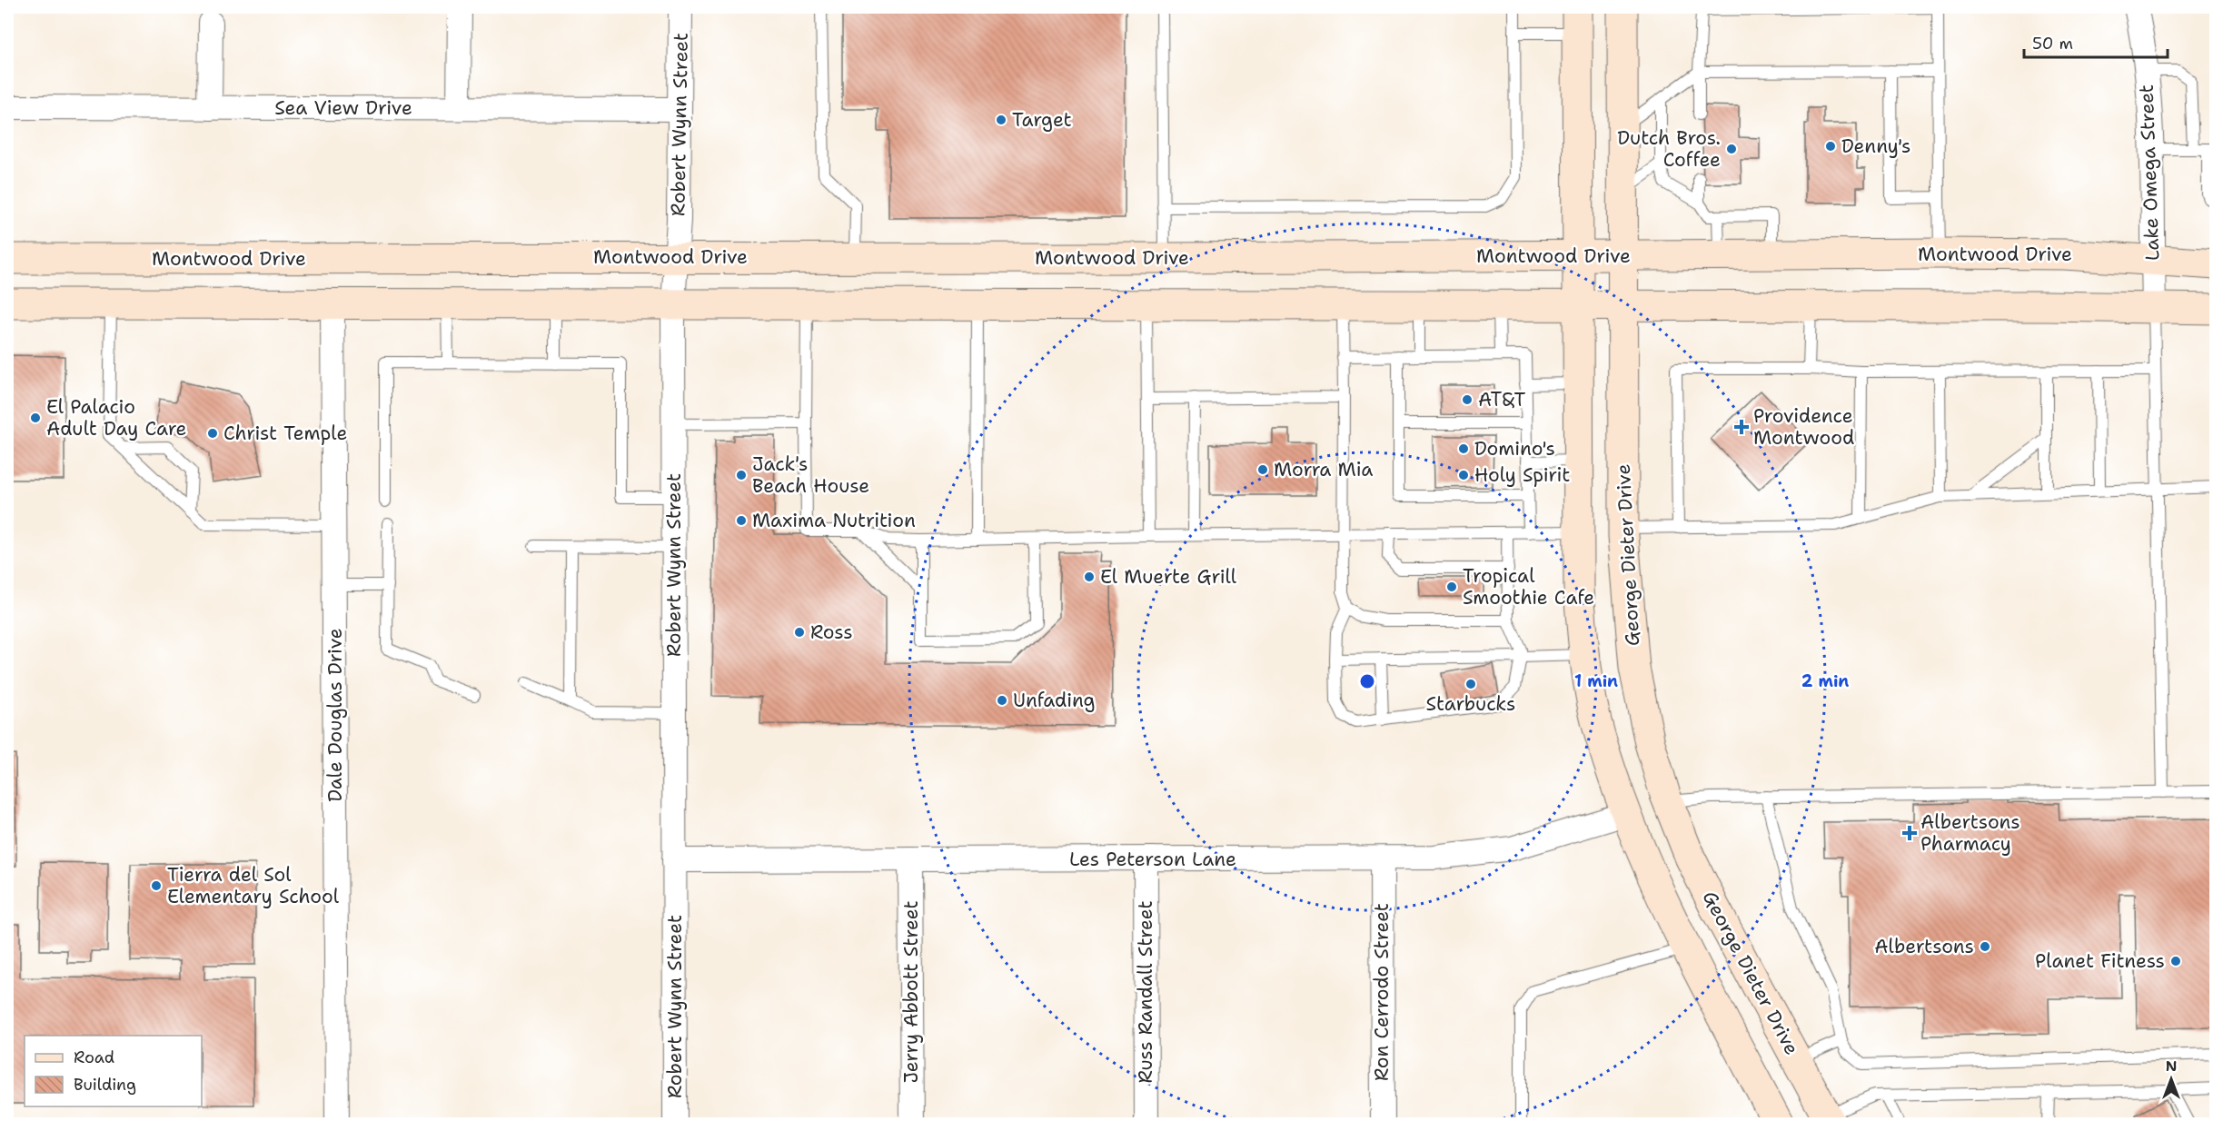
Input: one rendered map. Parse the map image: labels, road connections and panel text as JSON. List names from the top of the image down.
{
  "streets": {
    "main road": ["Montwood Drive", "George Dieter Drive"],
    "street": [
      "Sea View Drive",
      "Robert Wynn Street",
      "Lake Omega Street",
      "Dale Douglas Drive",
      "Les Peterson Lane",
      "Jerry Abbott Street",
      "Russ Randall Street",
      "Ron Cerrodo Street"
    ]
  },
  "crossings": [
    ["Sea View Drive", "Robert Wynn Street"],
    ["Robert Wynn Street", "Montwood Drive"],
    ["Robert Wynn Street", "Les Peterson Lane"],
    ["Lake Omega Street", "Montwood Drive"],
    ["Montwood Drive", "George Dieter Drive"],
    ["Les Peterson Lane", "Jerry Abbott Street"],
    ["Les Peterson Lane", "Russ Randall Street"],
    ["Les Peterson Lane", "Ron Cerrodo Street"]
  ],
  "places": {
    "other": [
      "Target",
      "Denny's",
      "Dutch Bros. Coffee",
      "AT&T",
      "El Palacio Adult Day Care",
      "Christ Temple",
      "Domino's",
      "Morra Mia",
      "Jack's Beach House",
      "Holy Spirit",
      "Maxima Nutrition",
      "El Muerte Grill",
      "Tropical Smoothie Cafe",
      "Ross",
      "Starbucks",
      "Unfading",
      "Tierra del Sol Elementary School",
      "Albertsons",
      "Planet Fitness"
    ],
    "health": ["Providence Montwood", "Albertsons Pharmacy"]
  },
  "legend": ["Road", "Building"],
  "scale_bar": "50 m",
  "north": "top",
  "rings": ["1 min", "2 min"]
}
